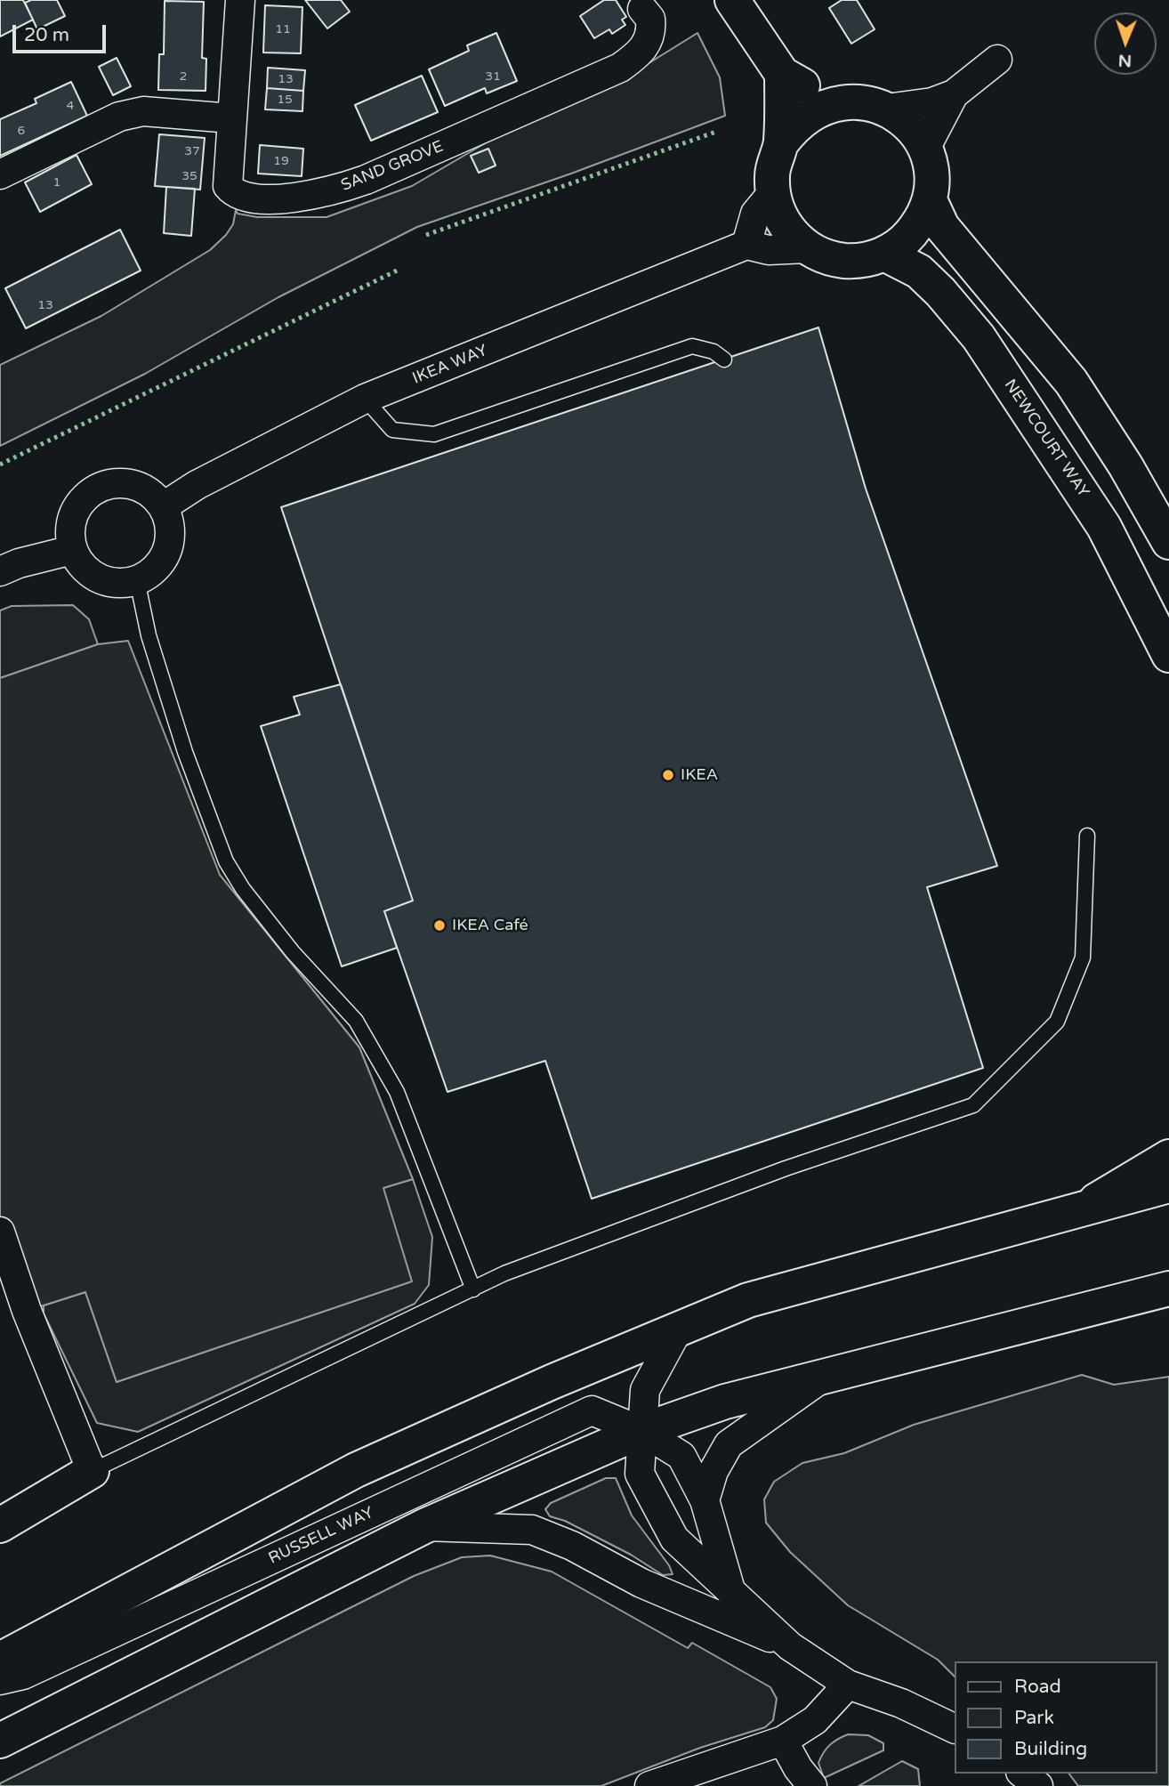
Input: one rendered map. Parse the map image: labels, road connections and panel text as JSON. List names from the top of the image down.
{
  "streets": {
    "main road": ["NEWCOURT WAY"],
    "street": ["SAND GROVE", "IKEA WAY", "RUSSELL WAY"]
  },
  "places": ["IKEA", "IKEA Café"],
  "house_numbers": [
    "11",
    "2",
    "31",
    "13",
    "15",
    "4",
    "6",
    "37",
    "19",
    "35",
    "1",
    "13"
  ],
  "legend": ["Road", "Park", "Building"],
  "scale_bar": "20 m",
  "north": "bottom"
}
